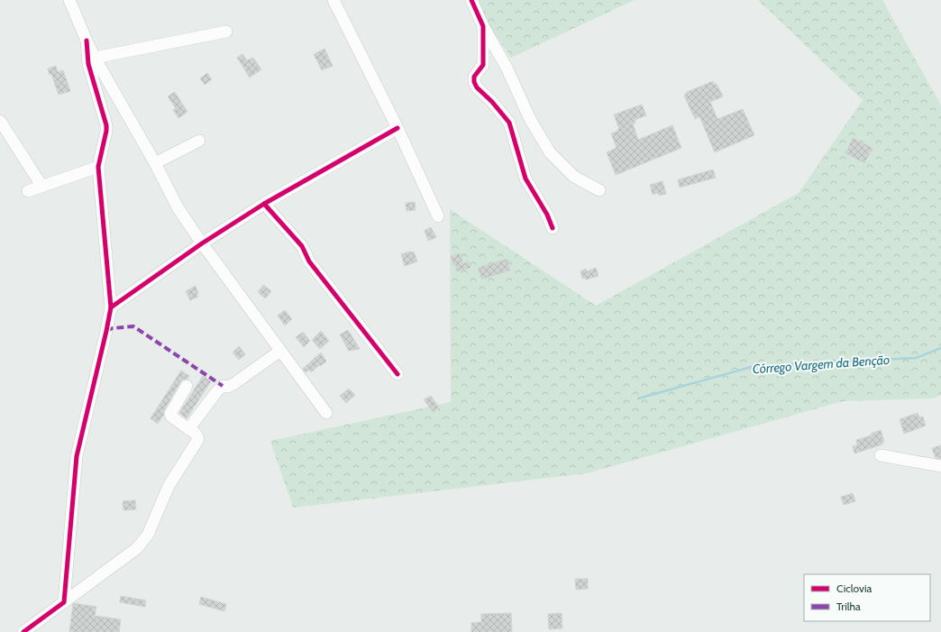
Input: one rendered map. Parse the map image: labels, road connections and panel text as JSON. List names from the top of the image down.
{
  "water": ["Córrego Vargem da Benção"],
  "legend": ["Ciclovia", "Trilha"]
}
